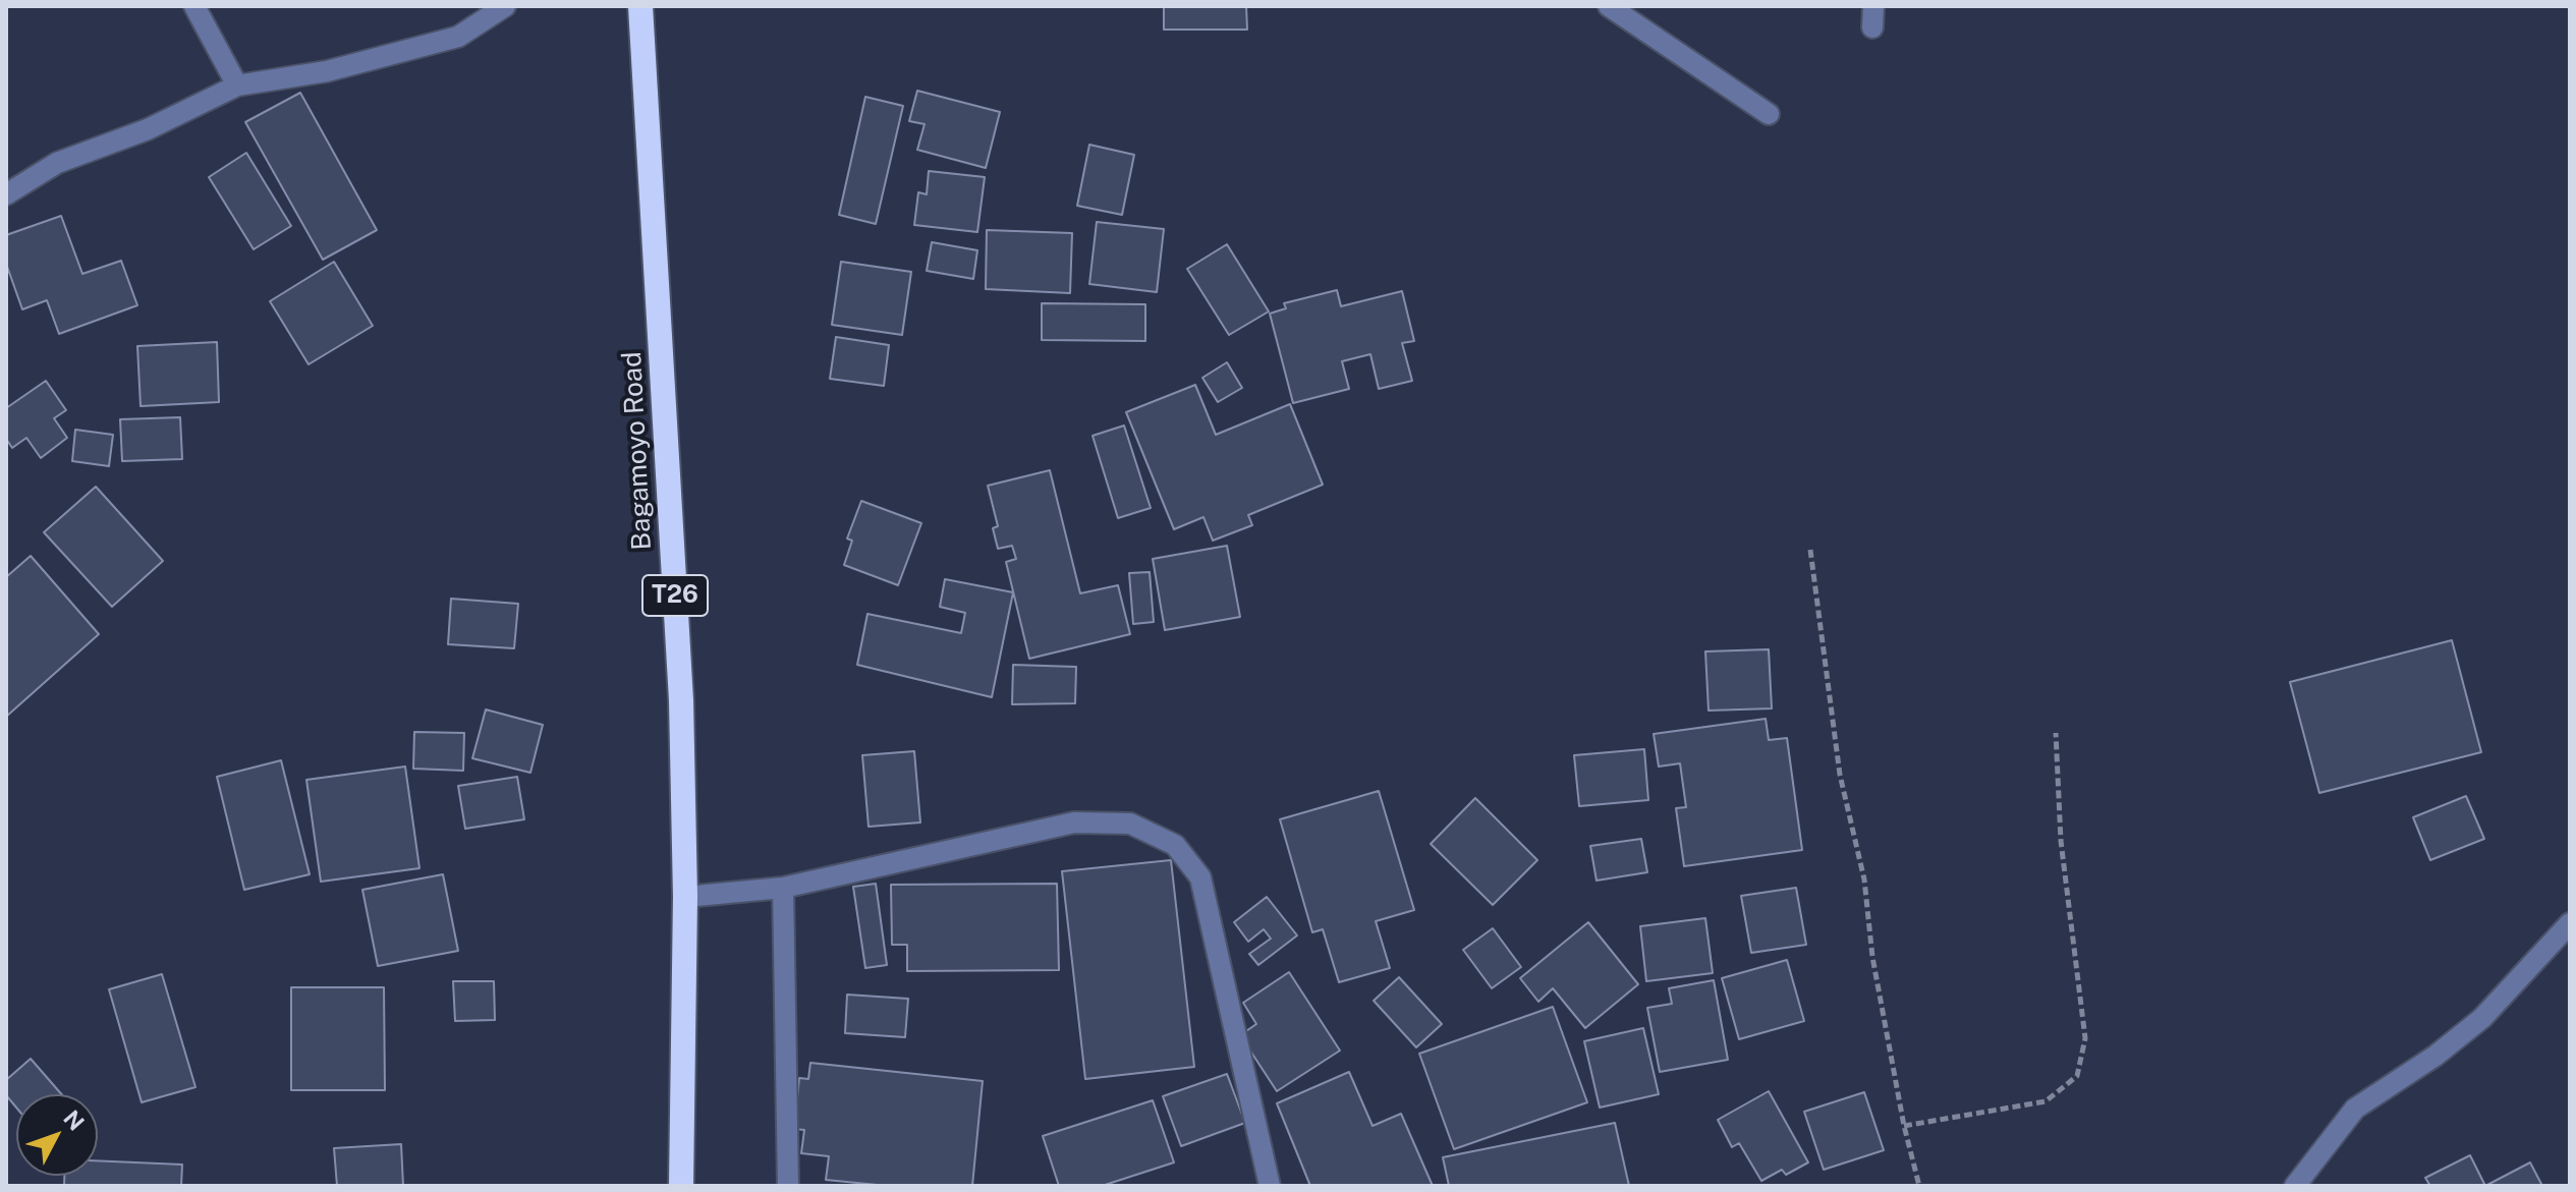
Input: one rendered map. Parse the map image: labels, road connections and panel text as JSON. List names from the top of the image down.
{
  "streets": {
    "highway": ["Bagamoyo Road", "T26"]
  },
  "north": "top right"
}
